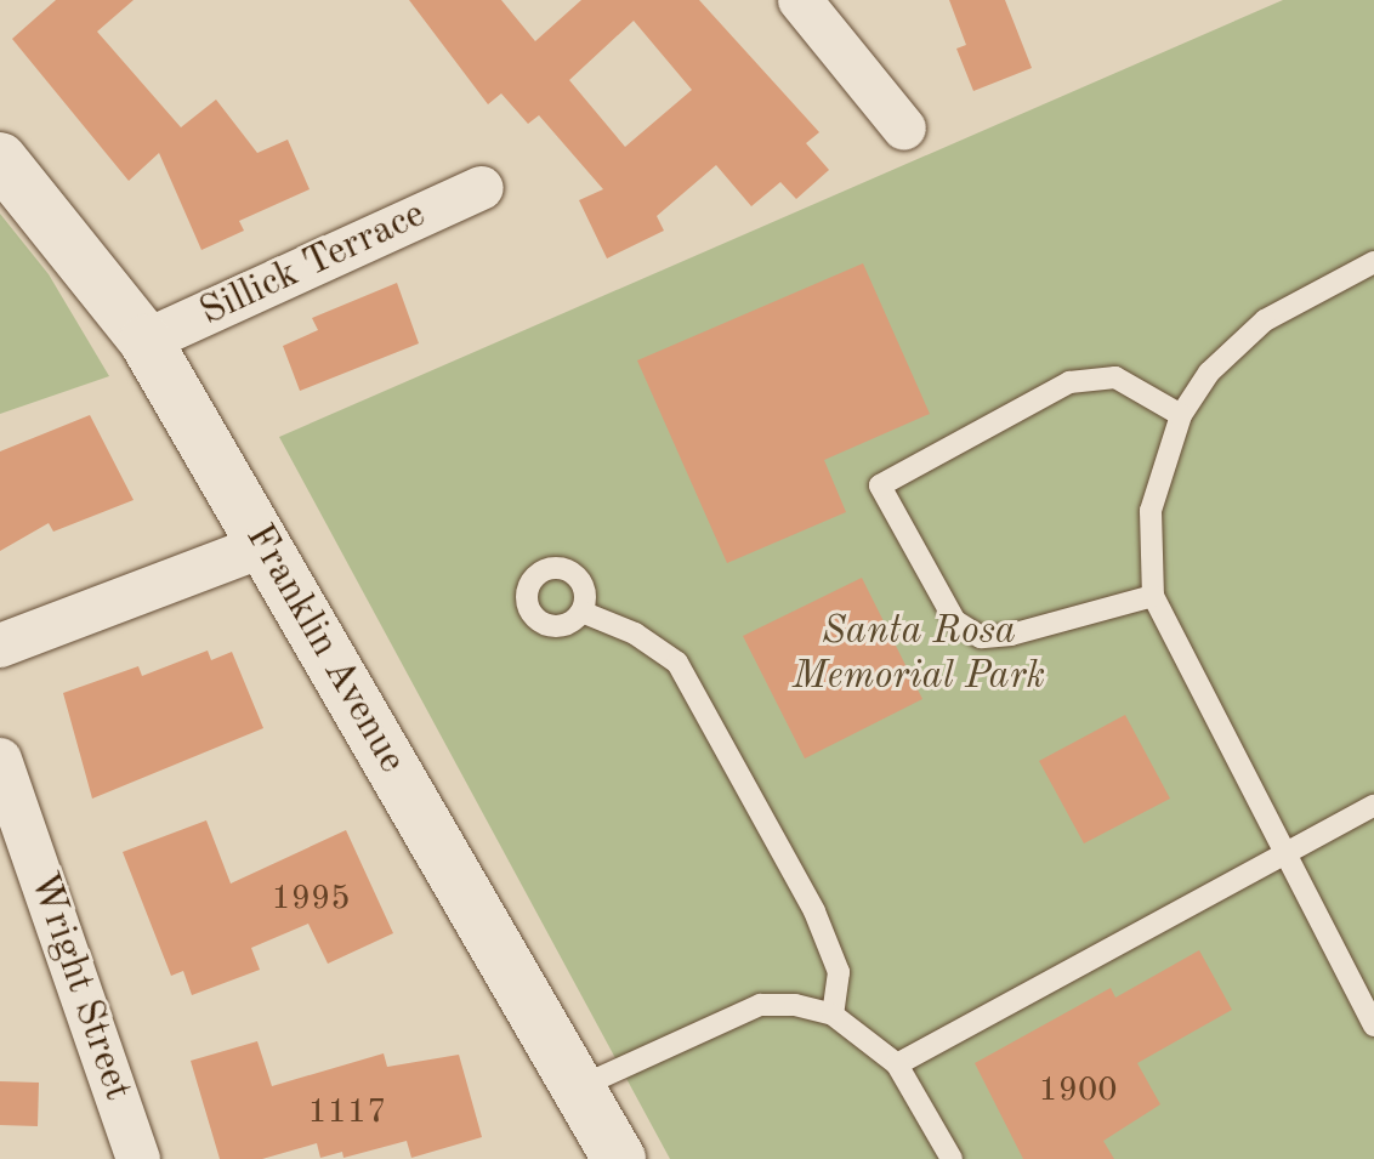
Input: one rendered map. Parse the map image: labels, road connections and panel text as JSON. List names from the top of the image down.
{
  "streets": {
    "main road": ["Franklin Avenue"],
    "street": ["Sillick Terrace", "Wright Street"]
  },
  "crossings": [
    ["Sillick Terrace", "Franklin Avenue"]
  ],
  "parks": ["Santa Rosa Memorial Park"],
  "house_numbers": ["1995", "1900", "1117"]
}
